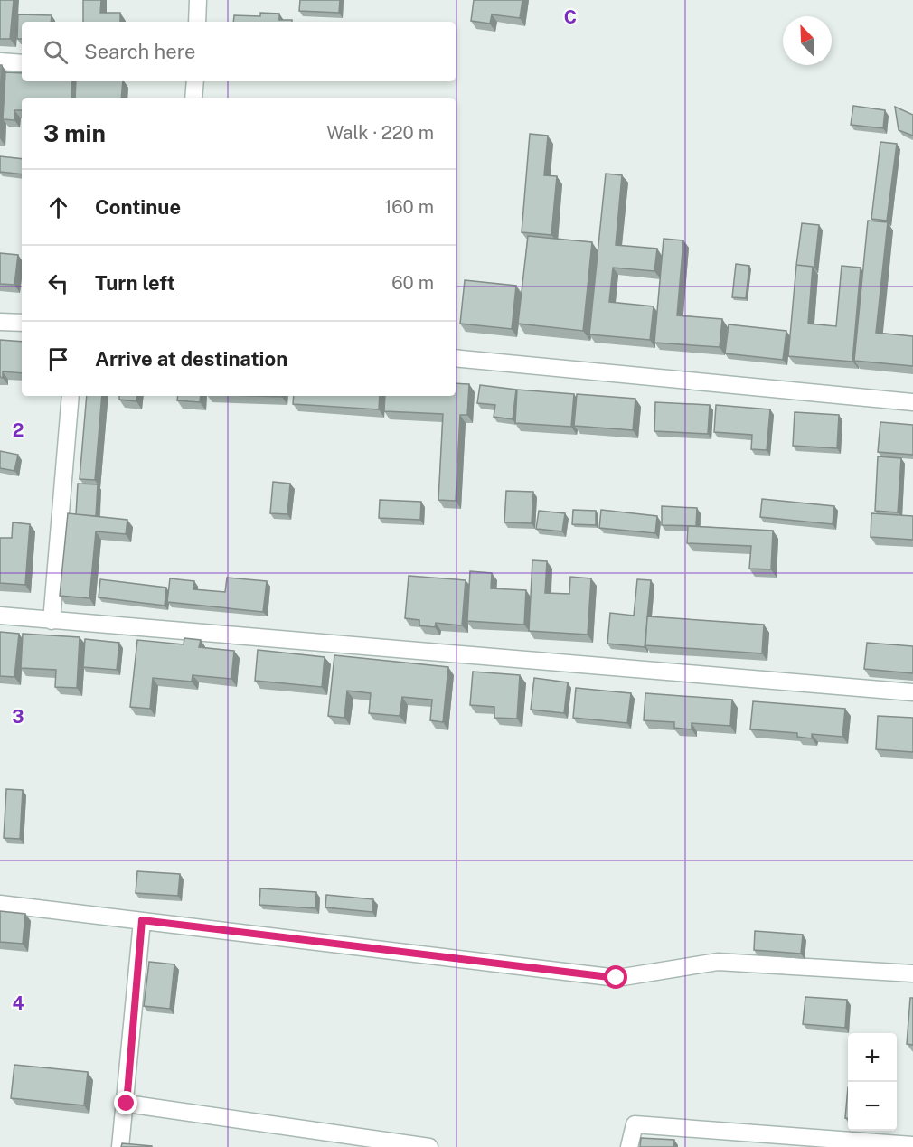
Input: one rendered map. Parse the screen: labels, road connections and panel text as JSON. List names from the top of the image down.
{
  "north": "top left",
  "page": {
    "search": "Search here",
    "heading": ["3 min", "Walk · 220 m"],
    "list": [
      ["Continue", "160 m"],
      ["Turn left", "60 m"],
      "Arrive at destination"
    ],
    "map_buttons": ["+", "−"]
  },
  "grid": {
    "columns": ["C"],
    "rows": ["2", "3", "4"]
  }
}
